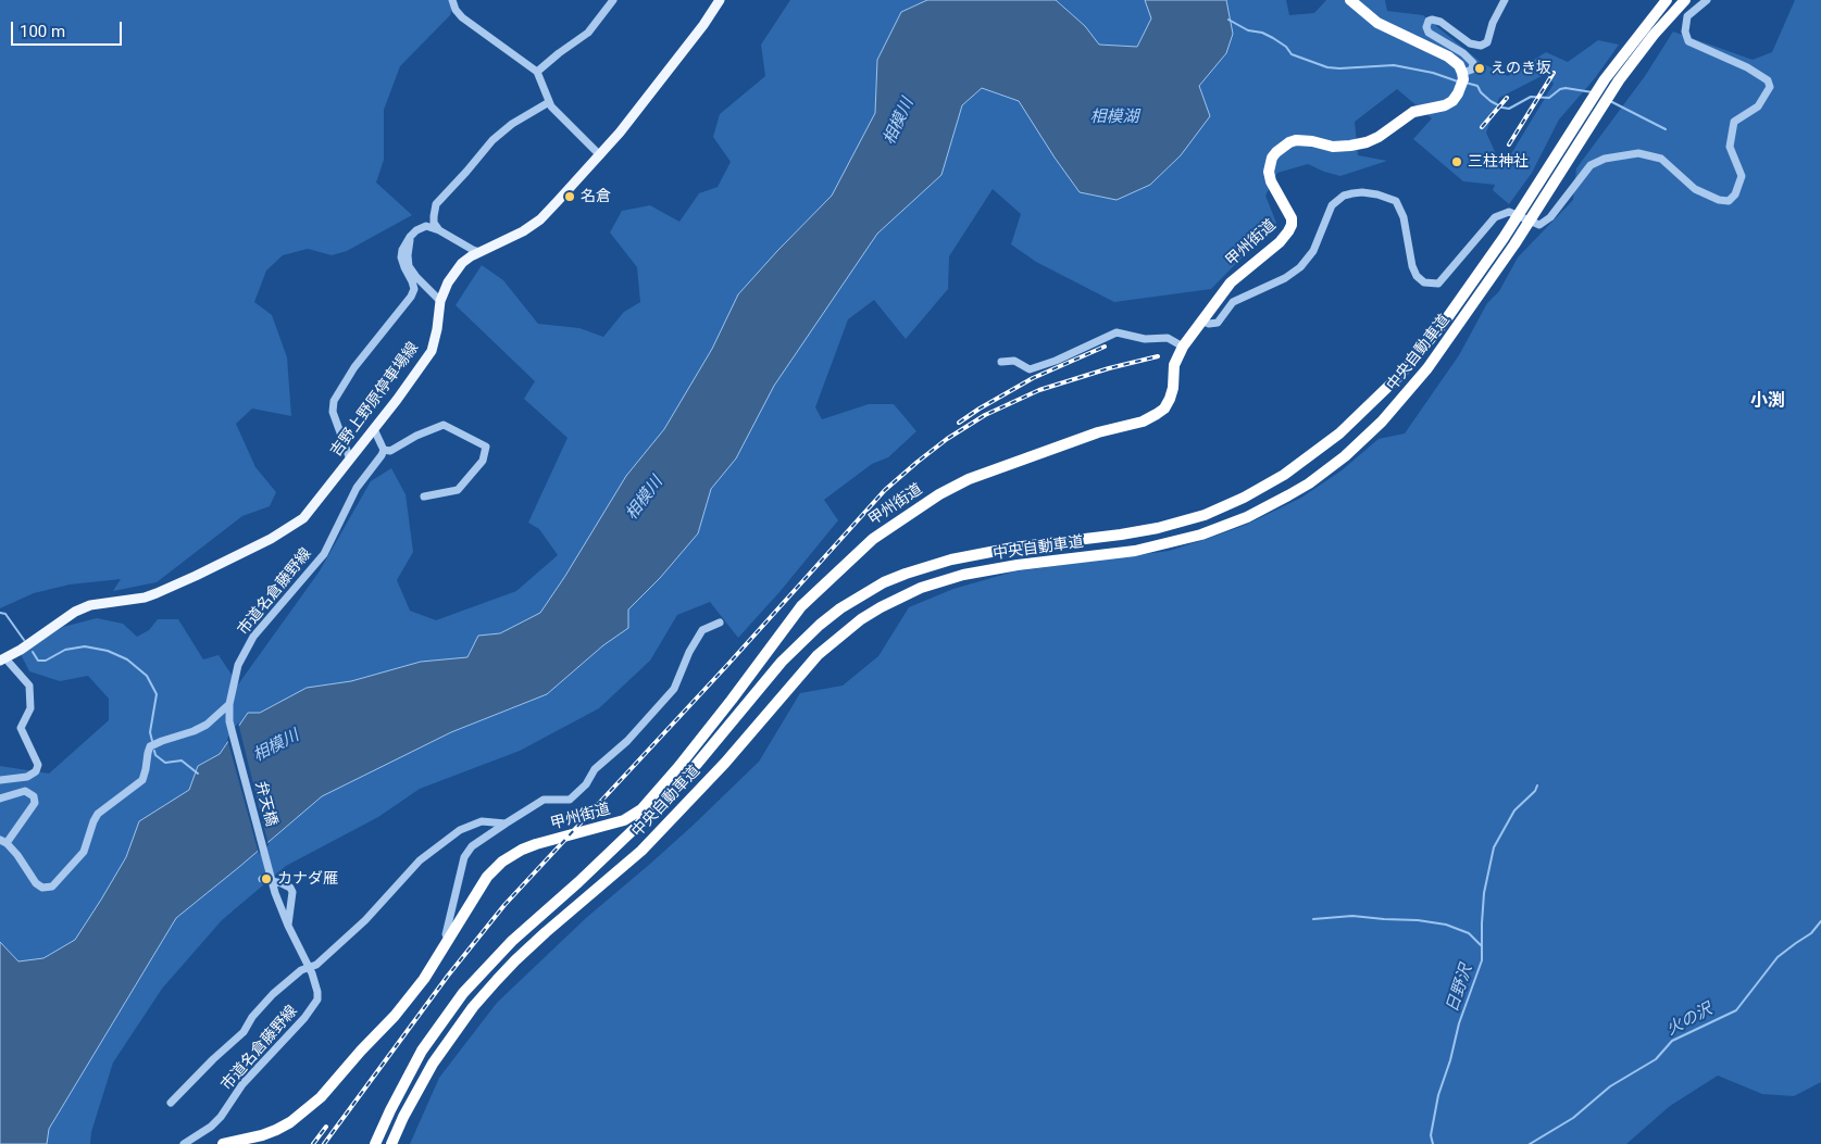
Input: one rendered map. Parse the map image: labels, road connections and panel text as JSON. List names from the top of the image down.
{
  "streets": {
    "highway": ["甲州街道", "中央自動車道"],
    "main road": ["吉野上野原停車場線"],
    "street": ["市道名倉藤野線", "弁天橋"]
  },
  "crossings": [
    ["市道名倉藤野線", "弁天橋"]
  ],
  "districts": ["小渕"],
  "water": [
    "相模湖",
    "相模川",
    "日野沢",
    "火の沢"
  ],
  "places": [
    "えのき坂",
    "三柱神社",
    "名倉",
    "カナダ雁"
  ],
  "scale_bar": "100 m"
}
